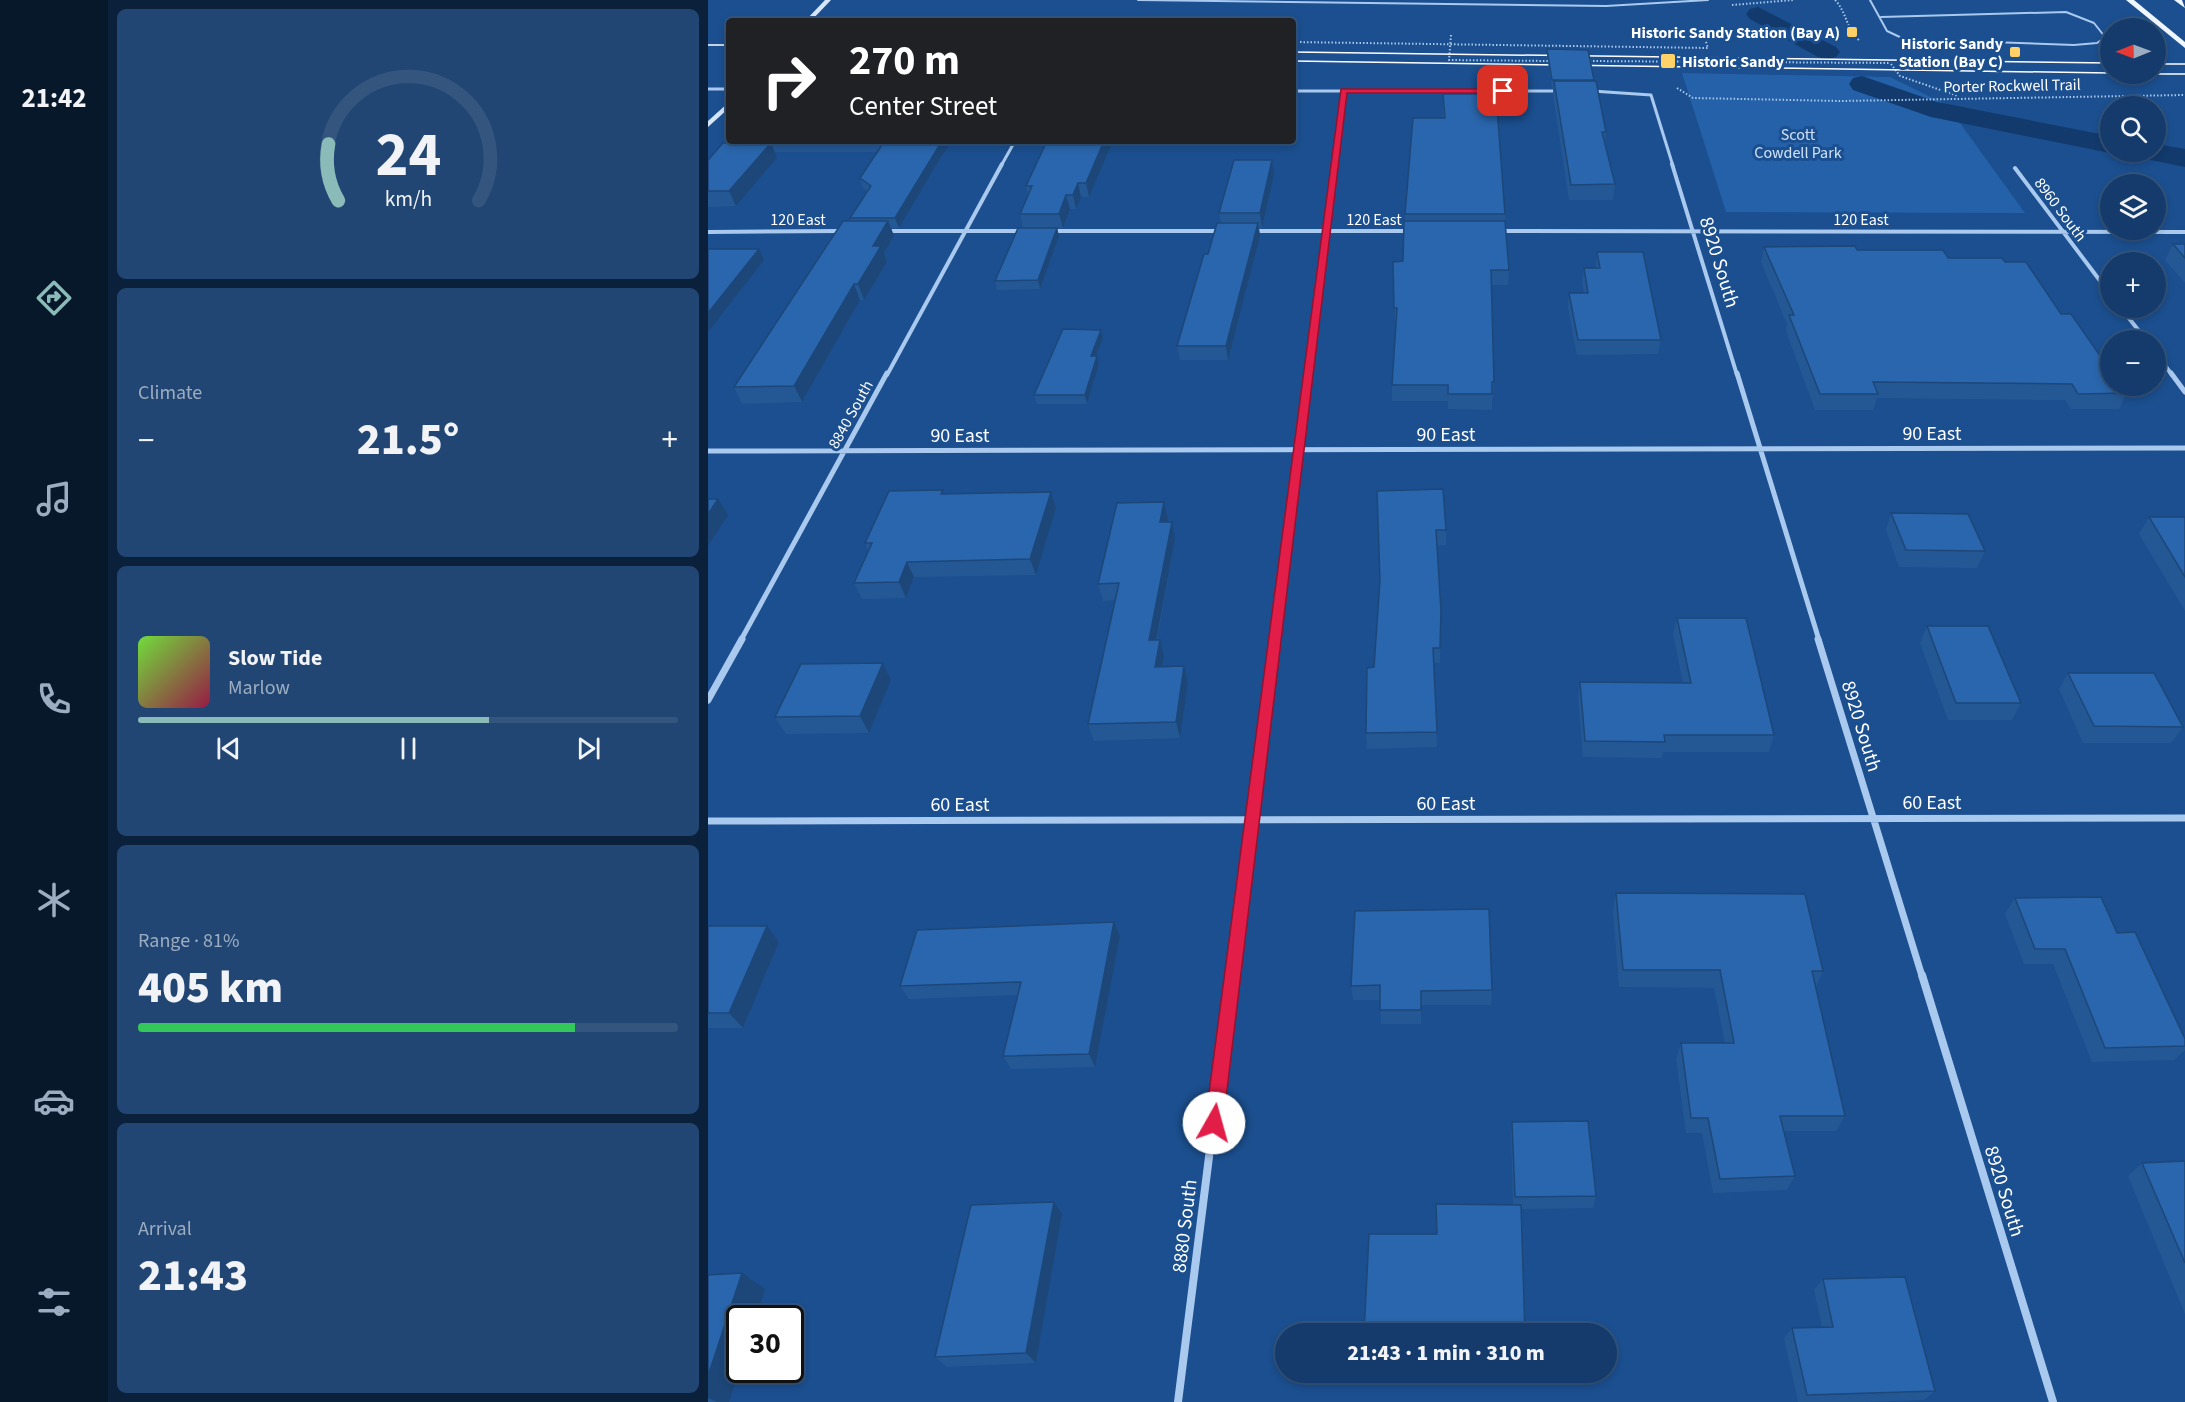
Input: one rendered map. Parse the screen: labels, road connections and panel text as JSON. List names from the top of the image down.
{
  "streets": {
    "street": [
      "8960 South",
      "120 East",
      "8920 South",
      "8840 South",
      "90 East",
      "60 East",
      "8880 South"
    ],
    "path": ["Porter Rockwell Trail"]
  },
  "crossings": [
    ["8960 South", "120 East"],
    ["120 East", "8920 South"],
    ["120 East", "8880 South"],
    ["8920 South", "90 East"],
    ["8920 South", "60 East"],
    ["8840 South", "90 East"],
    ["90 East", "8880 South"],
    ["60 East", "8880 South"]
  ],
  "parks": ["Scott Cowdell Park"],
  "places": {
    "transit": ["Historic Sandy Station (Bay A)", "Historic Sandy Station (Bay C)", "Historic Sandy"]
  },
  "north": "left",
  "page": {
    "tabs": "21:42",
    "map_buttons": ["+", "−"],
    "turn": ["270 m", "Center Street"],
    "tile": [
      "Climate",
      ["Range · 81%", "405 km"],
      ["Arrival", "21:43"]
    ],
    "heat": ["−", "21.5°", "+"],
    "song": ["Slow Tide", "Marlow"],
    "limit": "30",
    "trip": "21:43 · 1 min · 310 m",
    "gauge": ["24", "km/h"]
  }
}
